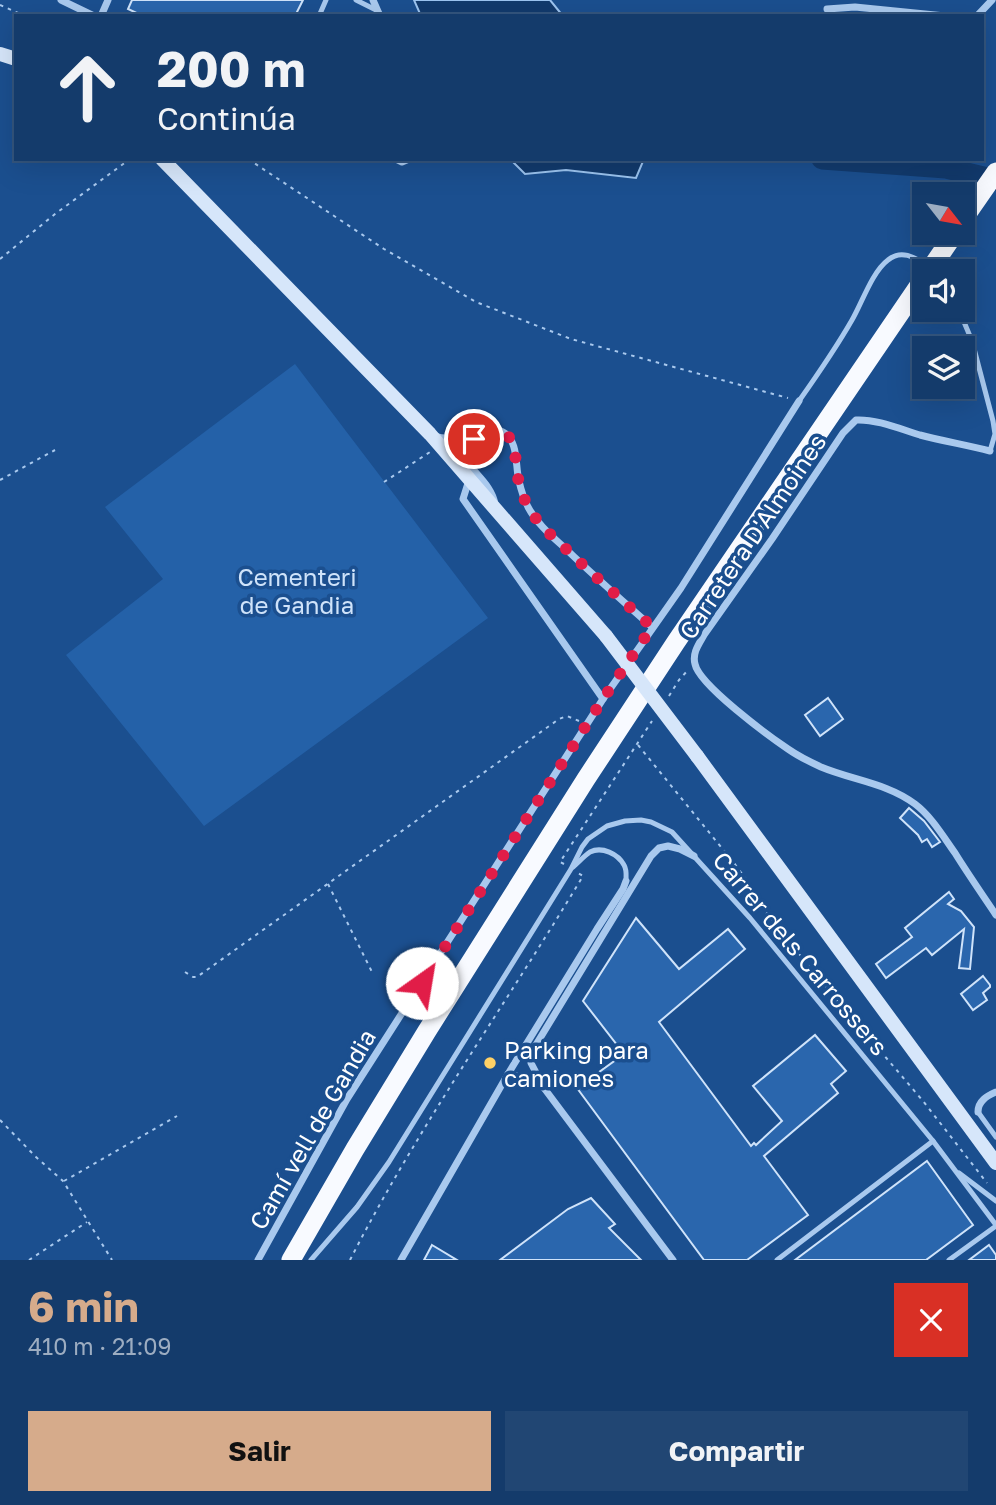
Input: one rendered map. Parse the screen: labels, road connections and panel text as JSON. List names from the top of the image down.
{
  "streets": {
    "street": ["Carretera D'Almoines", "Carrer dels Carrossers", "Camí vell de Gandia"]
  },
  "parks": ["Cementeri de Gandia"],
  "places": ["Parking para camiones"],
  "north": "bottom right",
  "page": {
    "turn": ["200 m", "Continúa"],
    "heading": ["6 min", "410 m · 21:09"],
    "buttons": ["Salir", "Compartir"]
  }
}
